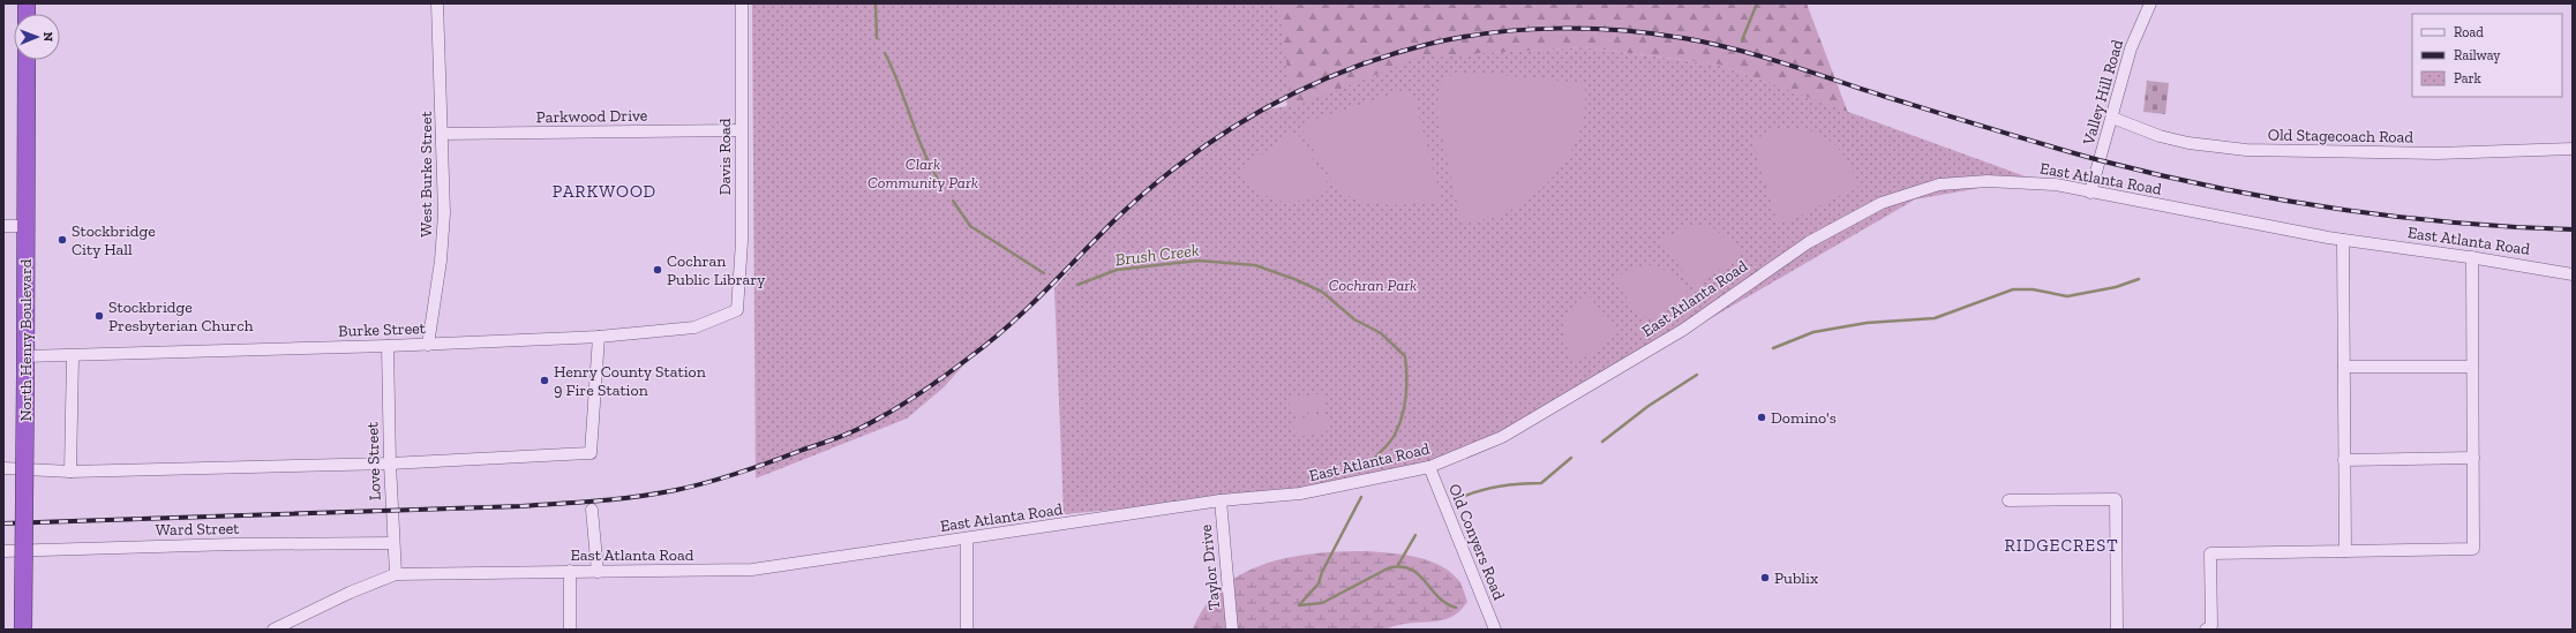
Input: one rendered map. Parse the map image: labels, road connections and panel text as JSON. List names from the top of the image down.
{
  "streets": {
    "highway": ["North Henry Boulevard"],
    "street": [
      "Valley Hill Road",
      "Parkwood Drive",
      "Old Stagecoach Road",
      "Davis Road",
      "West Burke Street",
      "East Atlanta Road",
      "Burke Street",
      "Love Street",
      "Ward Street",
      "Old Conyers Road",
      "Taylor Drive"
    ]
  },
  "crossings": [
    ["Valley Hill Road", "Old Stagecoach Road"],
    ["Valley Hill Road", "East Atlanta Road"],
    ["Parkwood Drive", "Davis Road"],
    ["Parkwood Drive", "West Burke Street"],
    ["Davis Road", "Burke Street"],
    ["West Burke Street", "Burke Street"],
    ["East Atlanta Road", "Love Street"],
    ["East Atlanta Road", "Old Conyers Road"],
    ["East Atlanta Road", "Taylor Drive"],
    ["Burke Street", "North Henry Boulevard"],
    ["Burke Street", "Love Street"],
    ["Love Street", "Ward Street"]
  ],
  "districts": ["PARKWOOD", "RIDGECREST"],
  "water": ["Brush Creek"],
  "parks": ["Clark Community Park", "Cochran Park"],
  "places": [
    "Stockbridge City Hall",
    "Cochran Public Library",
    "Stockbridge Presbyterian Church",
    "Henry County Station 9 Fire Station",
    "Domino's",
    "Publix"
  ],
  "legend": ["Road", "Railway", "Park"],
  "north": "right"
}
